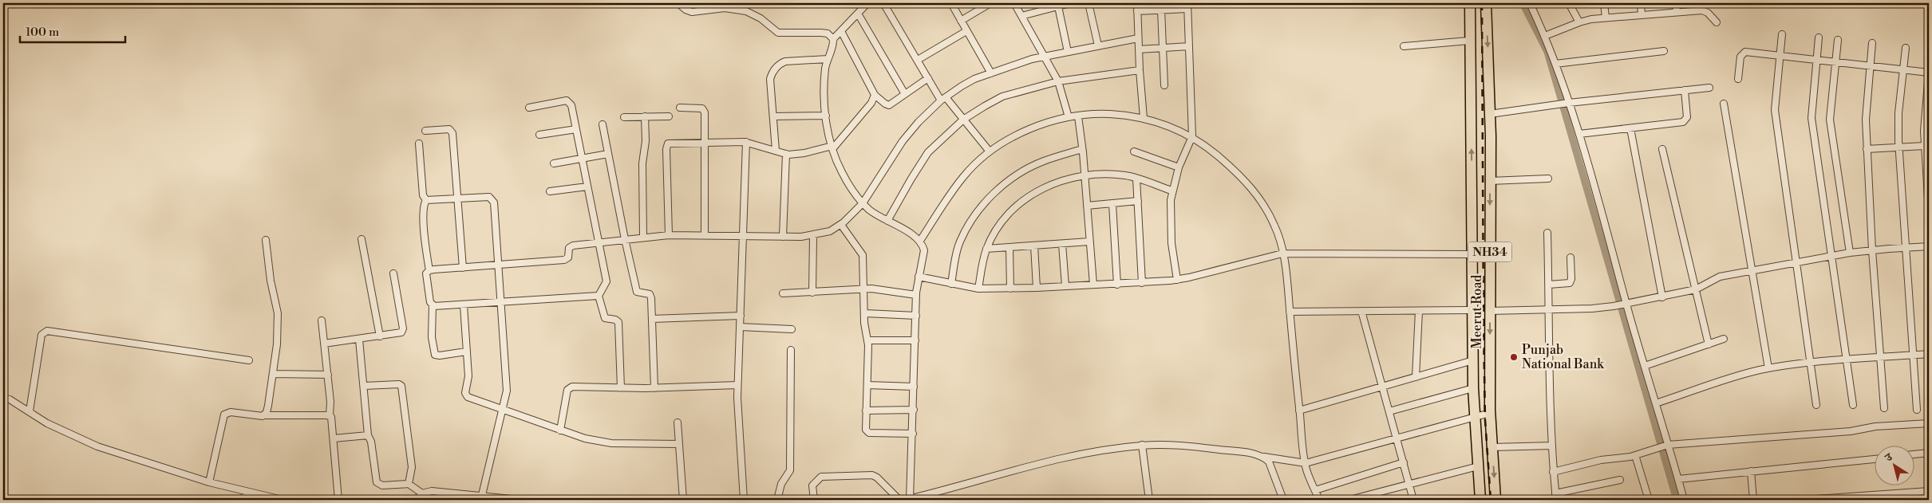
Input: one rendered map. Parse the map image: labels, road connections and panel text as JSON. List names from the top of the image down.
{
  "streets": {
    "highway": ["NH34", "Meerut Road"]
  },
  "places": ["Punjab National Bank"],
  "scale_bar": "100 m",
  "north": "top left"
}
